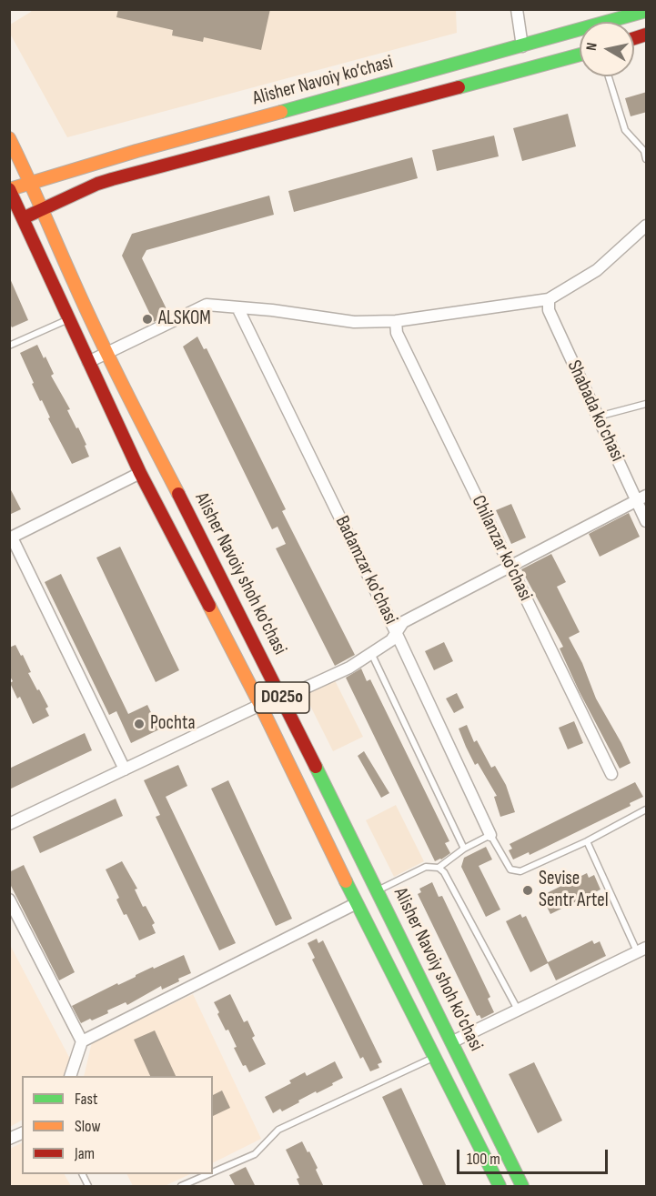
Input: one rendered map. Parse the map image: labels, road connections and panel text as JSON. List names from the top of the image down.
{
  "streets": {
    "main road": ["Alisher Navoiy ko’chasi", "Alisher Navoiy shoh ko'chasi", "D025o"],
    "street": ["Shabada ko'chasi", "Chilanzar ko'chasi", "Badamzar ko'chasi"]
  },
  "crossings": [
    ["Alisher Navoiy ko’chasi", "Alisher Navoiy shoh ko'chasi"],
    ["Alisher Navoiy ko’chasi", "D025o"]
  ],
  "places": ["ALSKOM", "Pochta", "Sevise Sentr Artel"],
  "legend": ["Fast", "Slow", "Jam"],
  "scale_bar": "100 m",
  "north": "left"
}
